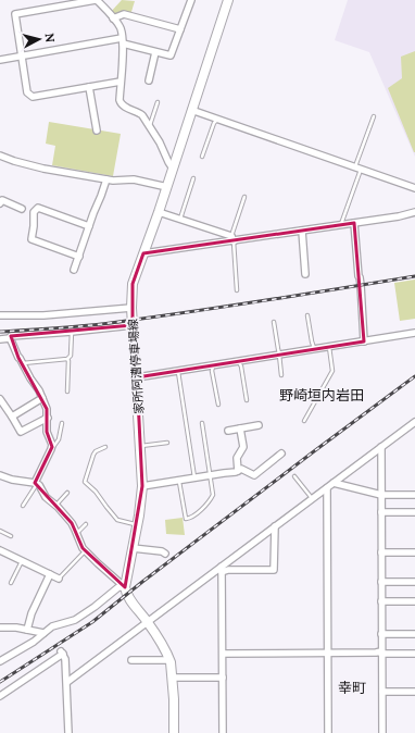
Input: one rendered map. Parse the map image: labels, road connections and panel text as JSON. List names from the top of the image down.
{
  "streets": {
    "main road": ["家所阿漕停車場線"]
  },
  "districts": ["野崎垣内岩田", "幸町"],
  "north": "right"
}
